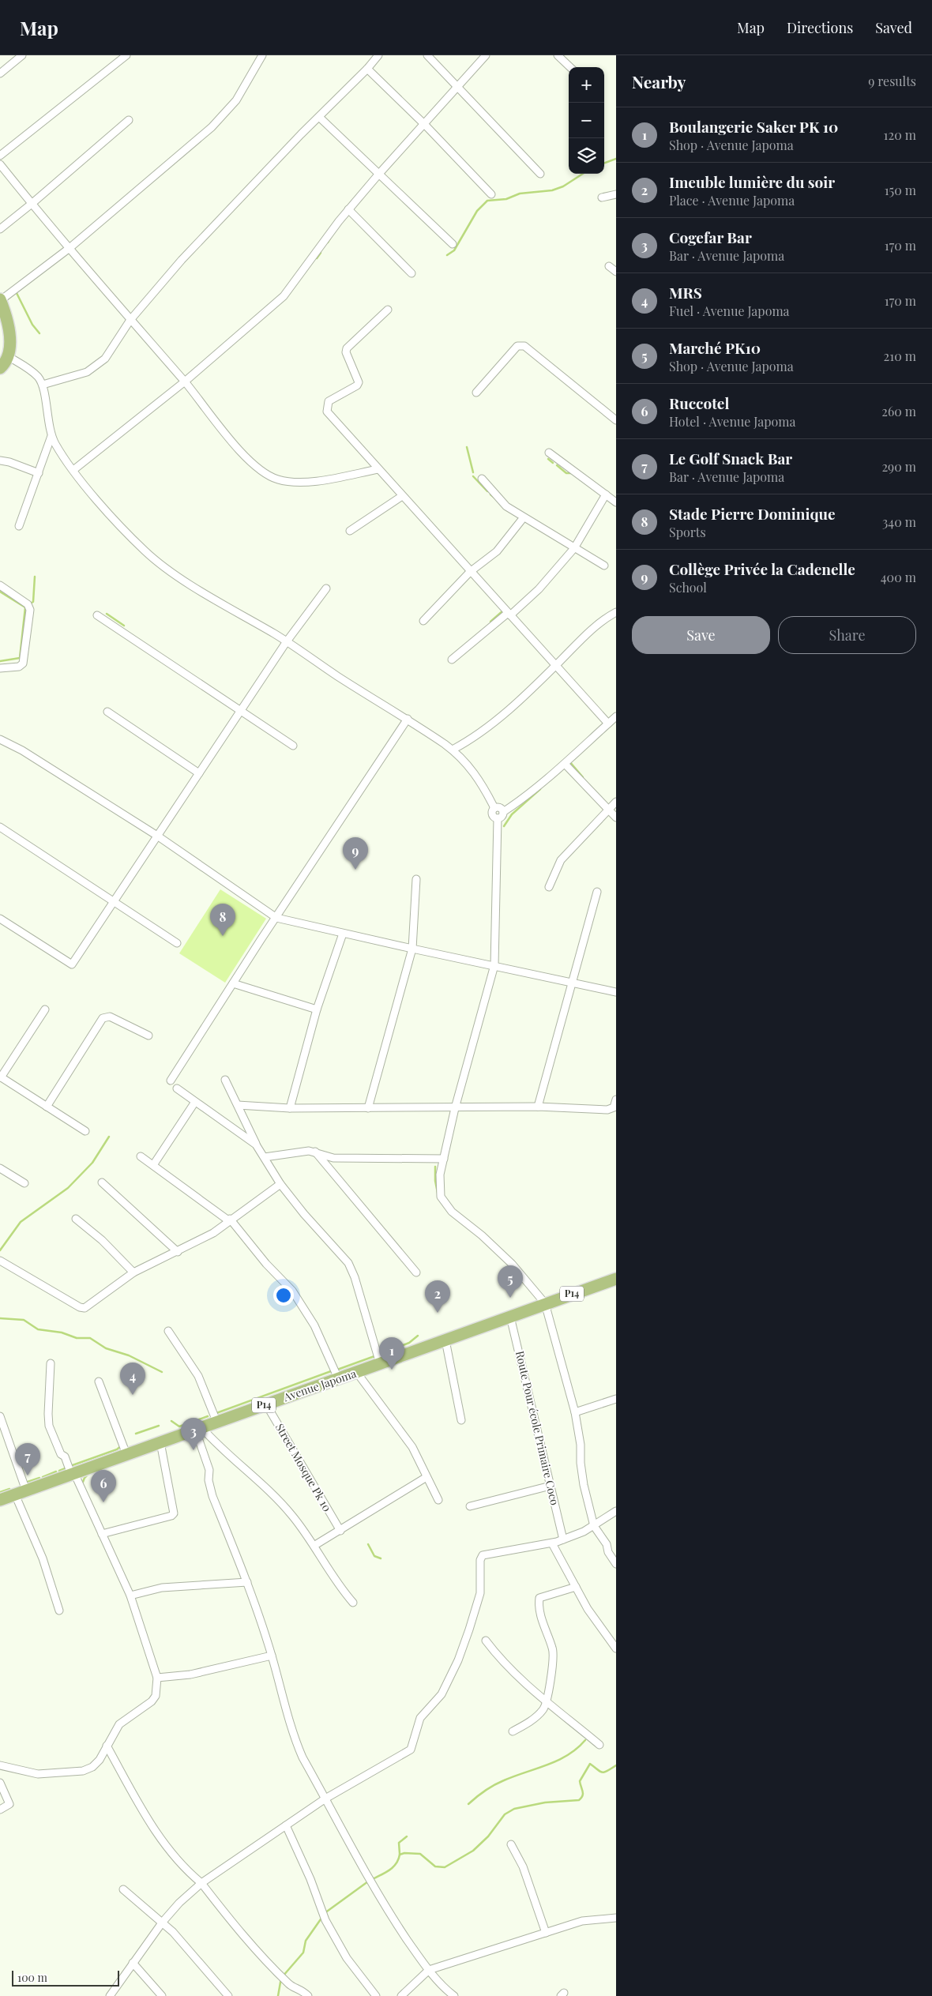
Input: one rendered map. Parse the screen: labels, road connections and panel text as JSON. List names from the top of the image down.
{
  "streets": {
    "main road": ["P14", "Avenue Japoma"],
    "street": ["Route Pour école Primaire Coco", "Street Mosque Pk 10"]
  },
  "crossings": [
    ["P14", "Avenue Japoma"],
    ["Avenue Japoma", "Route Pour école Primaire Coco"],
    ["Avenue Japoma", "Street Mosque Pk 10"]
  ],
  "scale_bar": "100 m",
  "page": {
    "header": "Map",
    "nav": ["Map", "Directions", "Saved"],
    "heading": ["Nearby", "9 results"],
    "map_buttons": ["+", "−"],
    "list": [
      {
        "mark": "1",
        "name": "Boulangerie Saker PK 10",
        "note": "Shop · Avenue Japoma",
        "value": "120 m"
      },
      {
        "mark": "2",
        "name": "Imeuble lumière du soir",
        "note": "Place · Avenue Japoma",
        "value": "150 m"
      },
      {
        "mark": "3",
        "name": "Cogefar Bar",
        "note": "Bar · Avenue Japoma",
        "value": "170 m"
      },
      {
        "mark": "4",
        "name": "MRS",
        "note": "Fuel · Avenue Japoma",
        "value": "170 m"
      },
      {
        "mark": "5",
        "name": "Marché PK10",
        "note": "Shop · Avenue Japoma",
        "value": "210 m"
      },
      {
        "mark": "6",
        "name": "Ruccotel",
        "note": "Hotel · Avenue Japoma",
        "value": "260 m"
      },
      {
        "mark": "7",
        "name": "Le Golf Snack Bar",
        "note": "Bar · Avenue Japoma",
        "value": "290 m"
      },
      {
        "mark": "8",
        "name": "Stade Pierre Dominique",
        "note": "Sports",
        "value": "340 m"
      },
      {
        "mark": "9",
        "name": "Collège Privée la Cadenelle",
        "note": "School",
        "value": "400 m"
      }
    ],
    "buttons": ["Save", "Share"],
    "pins": [
      "9",
      "8",
      "5",
      "2",
      "1",
      "4",
      "3",
      "7",
      "6"
    ],
    "scale": "100 m"
  }
}
